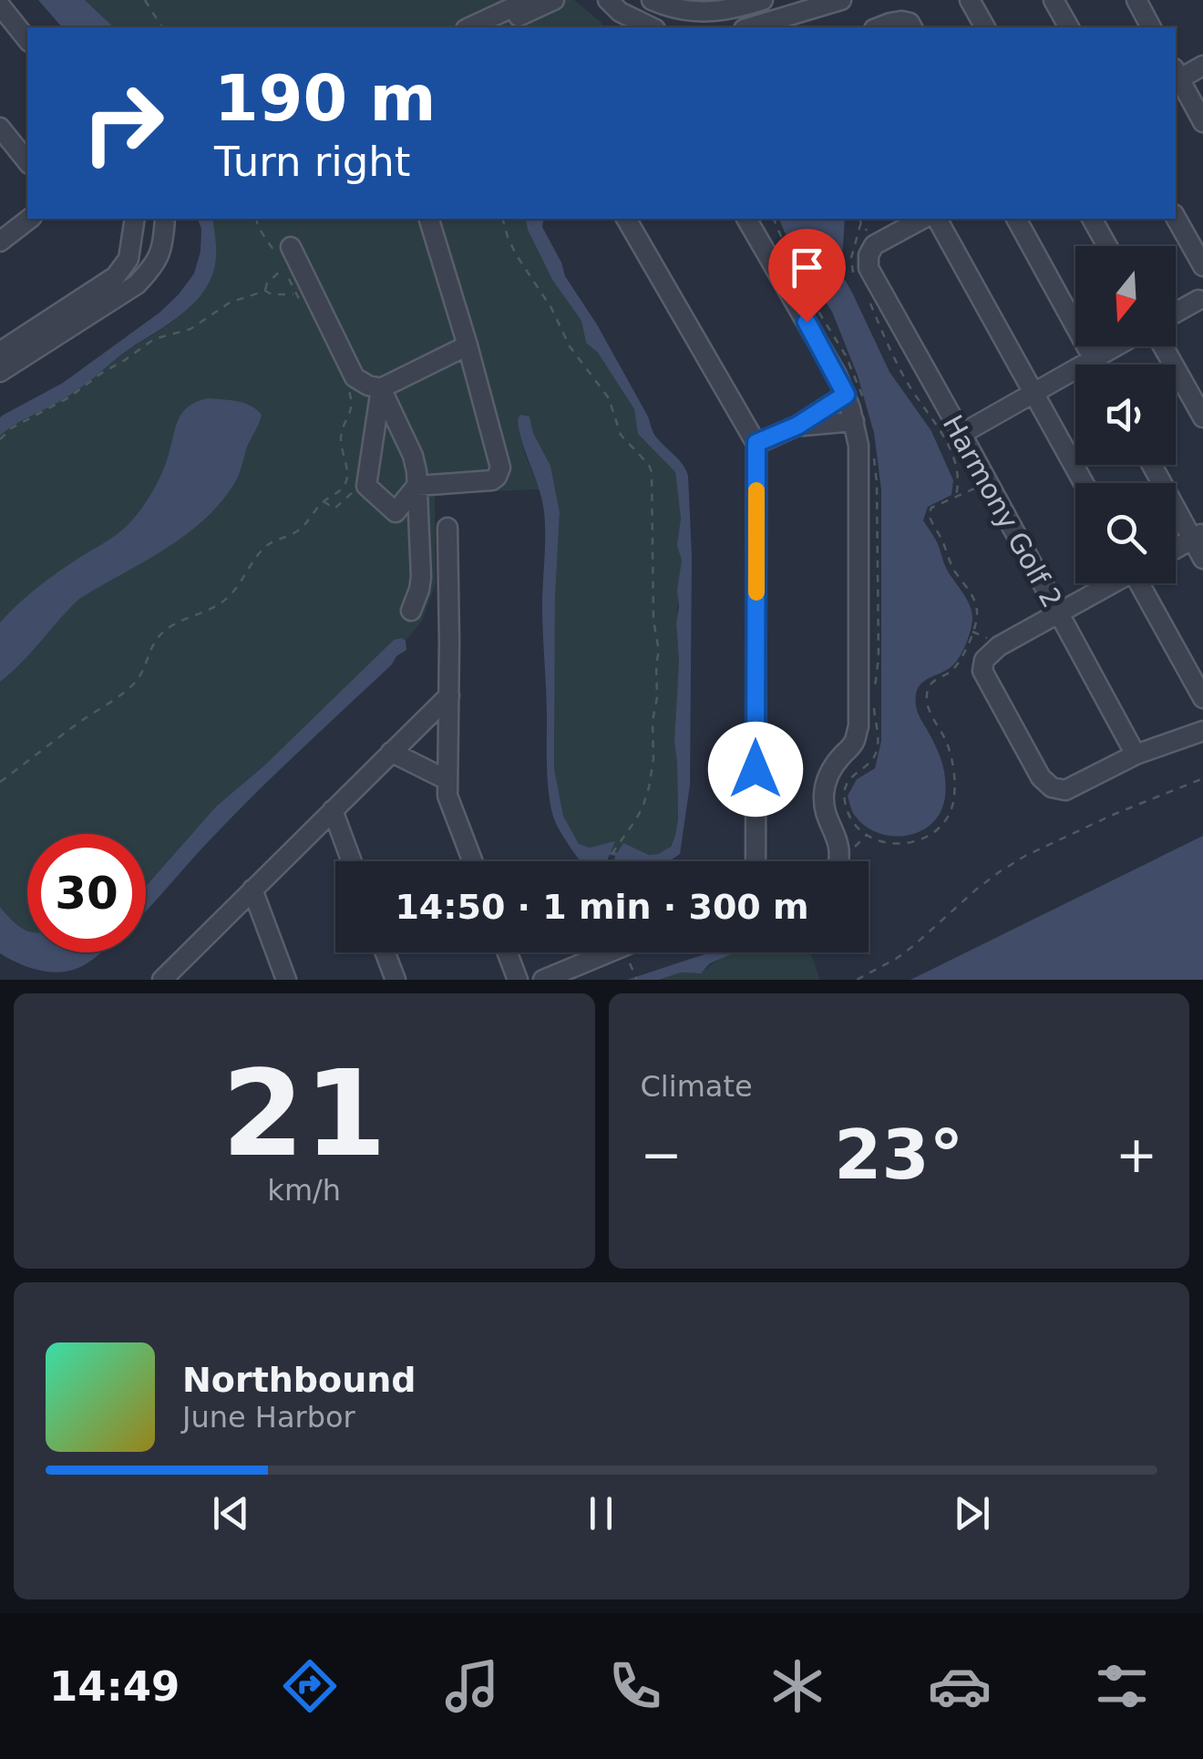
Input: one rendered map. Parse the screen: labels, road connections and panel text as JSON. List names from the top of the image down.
{
  "streets": {
    "street": ["Harmony Golf 2"]
  },
  "north": "bottom",
  "page": {
    "turn": ["190 m", "Turn right"],
    "limit": "30",
    "trip": "14:50 · 1 min · 300 m",
    "tile": [
      ["21", "km/h"],
      "Climate"
    ],
    "heat": ["−", "23°", "+"],
    "song": ["Northbound", "June Harbor"],
    "tabs": "14:49"
  }
}
